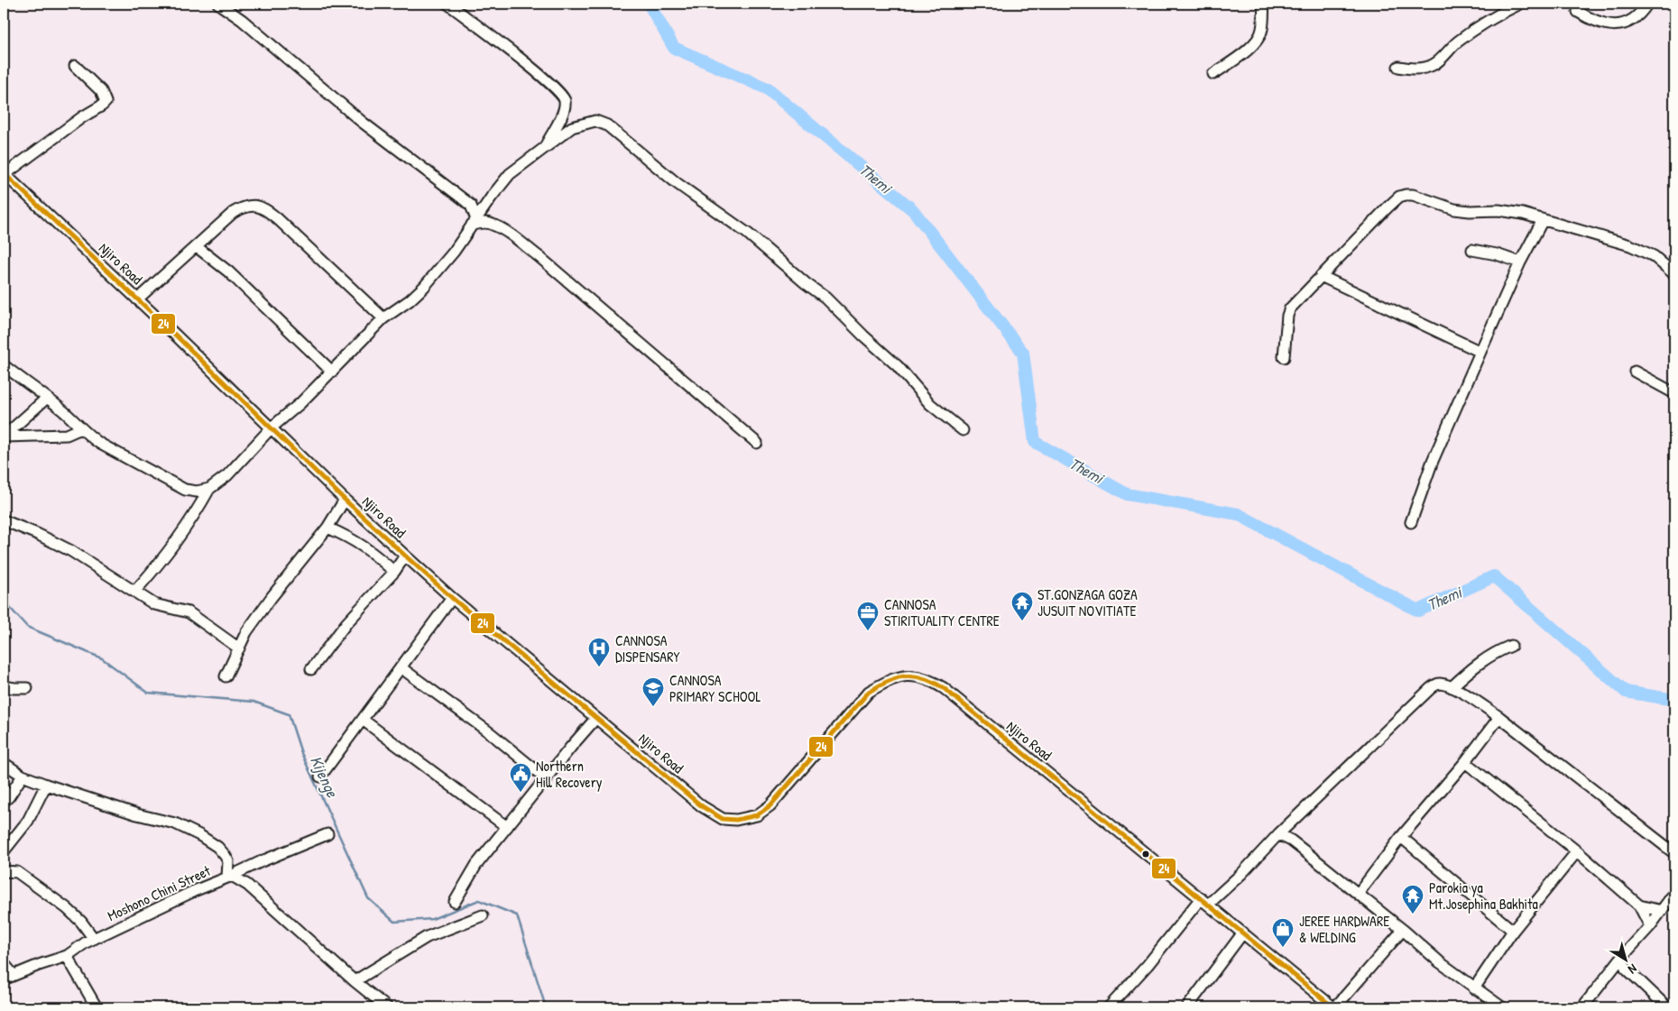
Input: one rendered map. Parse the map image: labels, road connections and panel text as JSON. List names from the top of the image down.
{
  "streets": {
    "street": ["Njiro Road", "Moshono Chini Street"]
  },
  "water": ["Themi", "Kijenge"],
  "places": {
    "temple": ["ST.GONZAGA GOZA JUSUIT NOVITIATE", "Parokia ya Mt.Josephina Bakhita"],
    "office": ["CANNOSA STIRITUALITY CENTRE"],
    "hospital": ["CANNOSA DISPENSARY"],
    "school or university": ["CANNOSA PRIMARY SCHOOL"],
    "public building": ["Northern Hill Recovery"],
    "shop": ["JEREE HARDWARE & WELDING"]
  },
  "lines": ["transit line 24"],
  "north": "bottom right"
}
